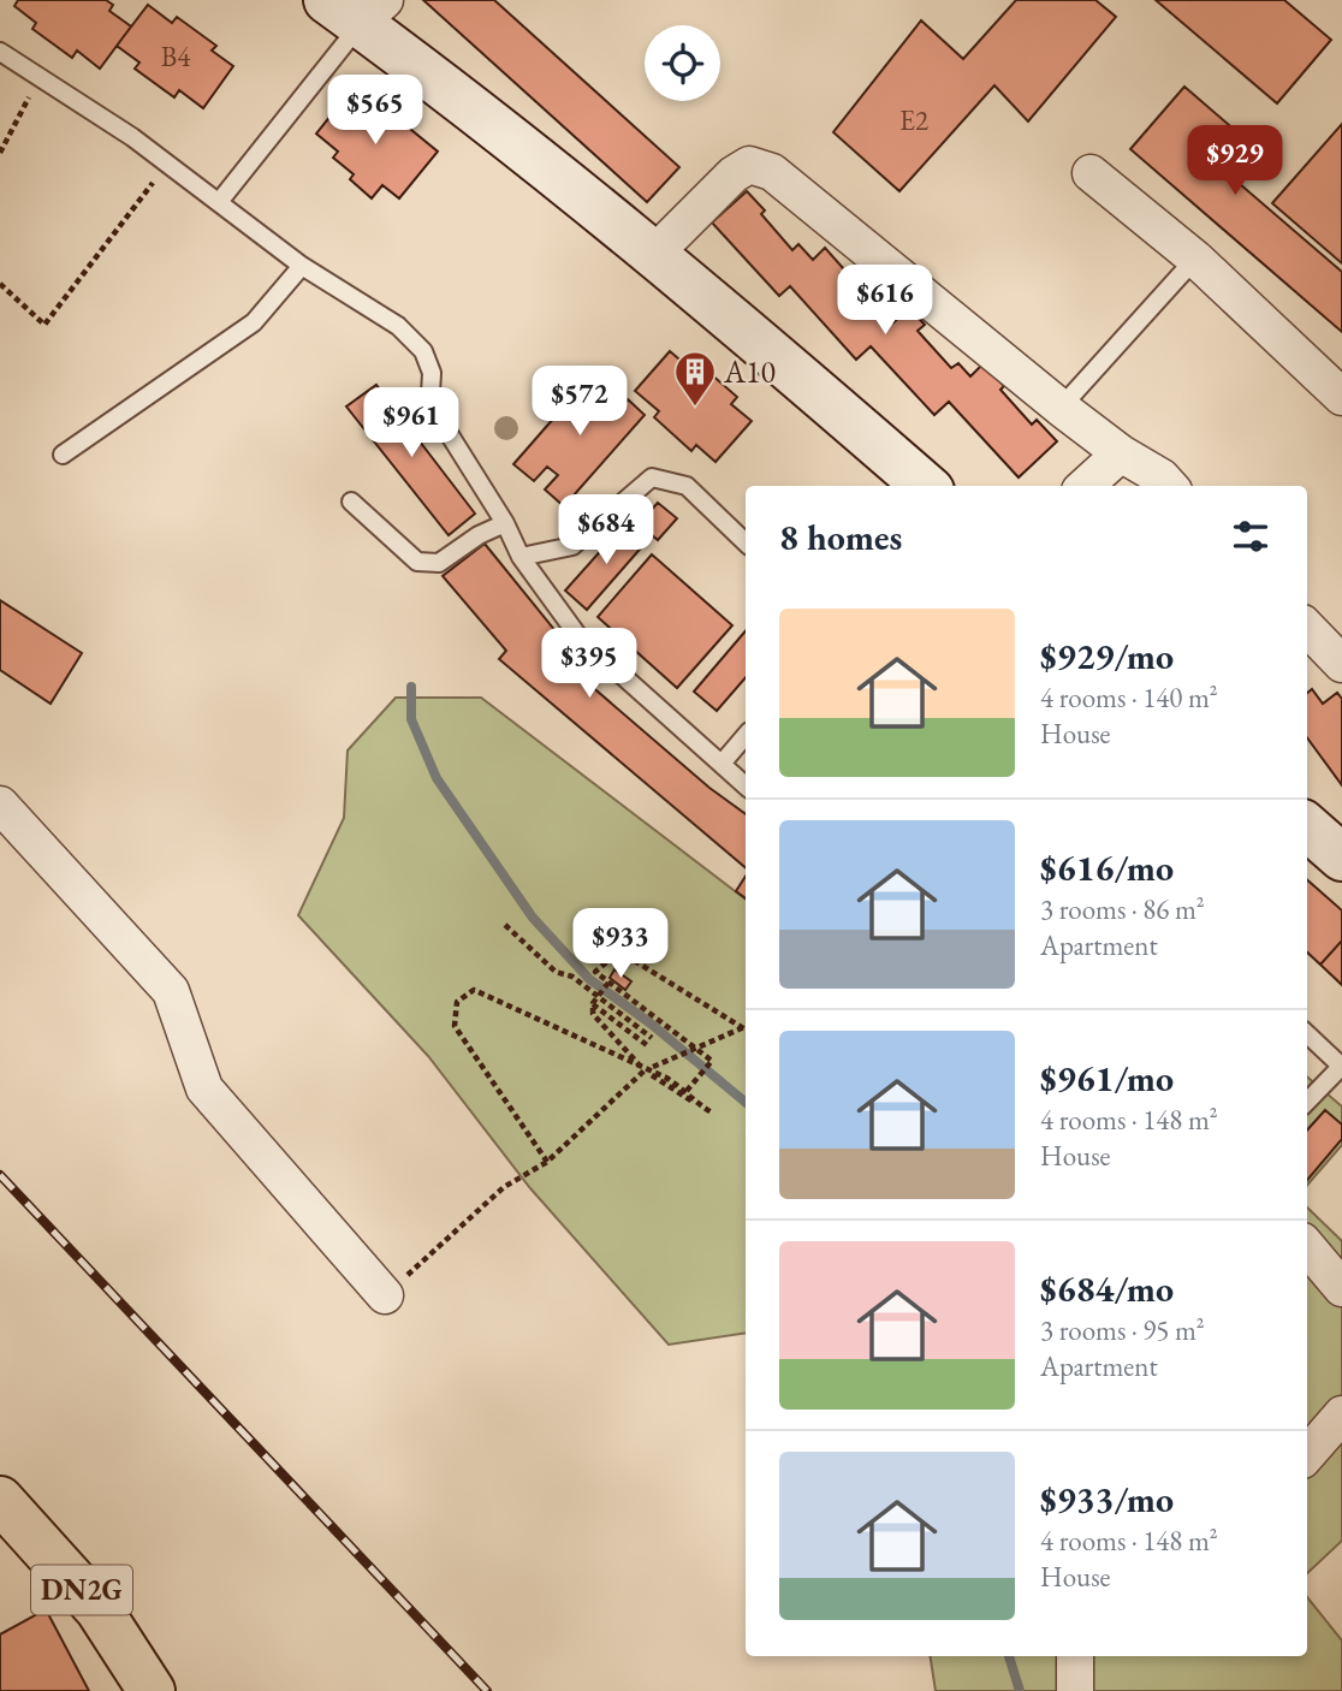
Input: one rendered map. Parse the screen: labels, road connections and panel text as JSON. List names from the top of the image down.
{
  "streets": {
    "main road": ["DN2G"]
  },
  "places": {
    "building": ["A10"]
  },
  "house_numbers": ["B4", "E2"],
  "page": {
    "price": [
      "$565",
      "$929",
      "$616",
      "$572",
      "$961",
      "$684",
      "$395",
      "$933"
    ],
    "heading": "8 homes",
    "list": [
      {
        "name": "$929/mo",
        "note": "4 rooms · 140 m² · House"
      },
      {
        "name": "$616/mo",
        "note": "3 rooms · 86 m² · Apartment"
      },
      {
        "name": "$961/mo",
        "note": "4 rooms · 148 m² · House"
      },
      {
        "name": "$684/mo",
        "note": "3 rooms · 95 m² · Apartment"
      },
      {
        "name": "$933/mo",
        "note": "4 rooms · 148 m² · House"
      }
    ]
  }
}
